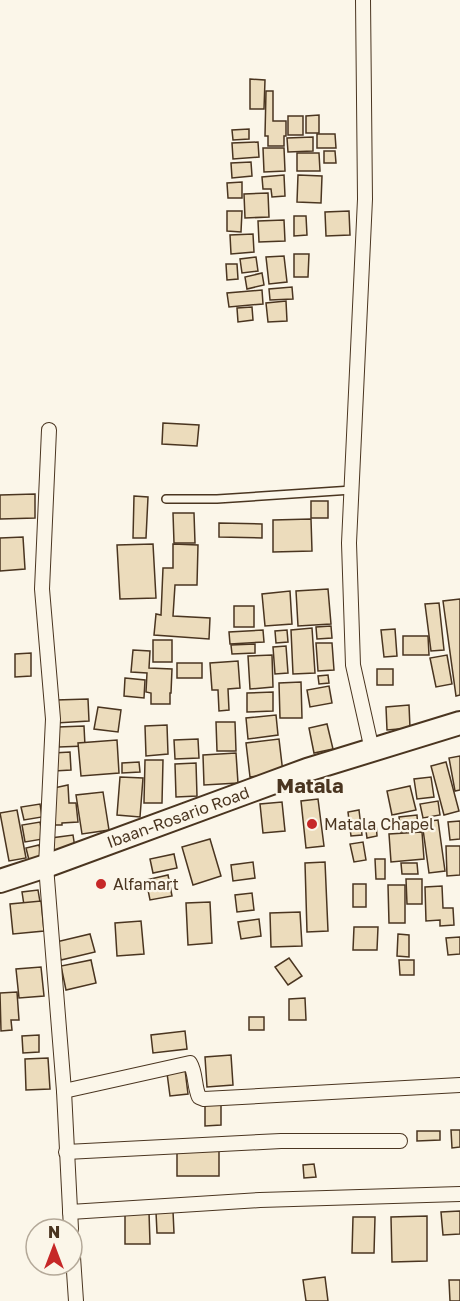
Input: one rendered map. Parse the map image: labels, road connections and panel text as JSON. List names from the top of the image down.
{
  "streets": {
    "main road": ["Ibaan-Rosario Road"]
  },
  "districts": ["Matala"],
  "places": ["Matala Chapel", "Alfamart"],
  "north": "top"
}
